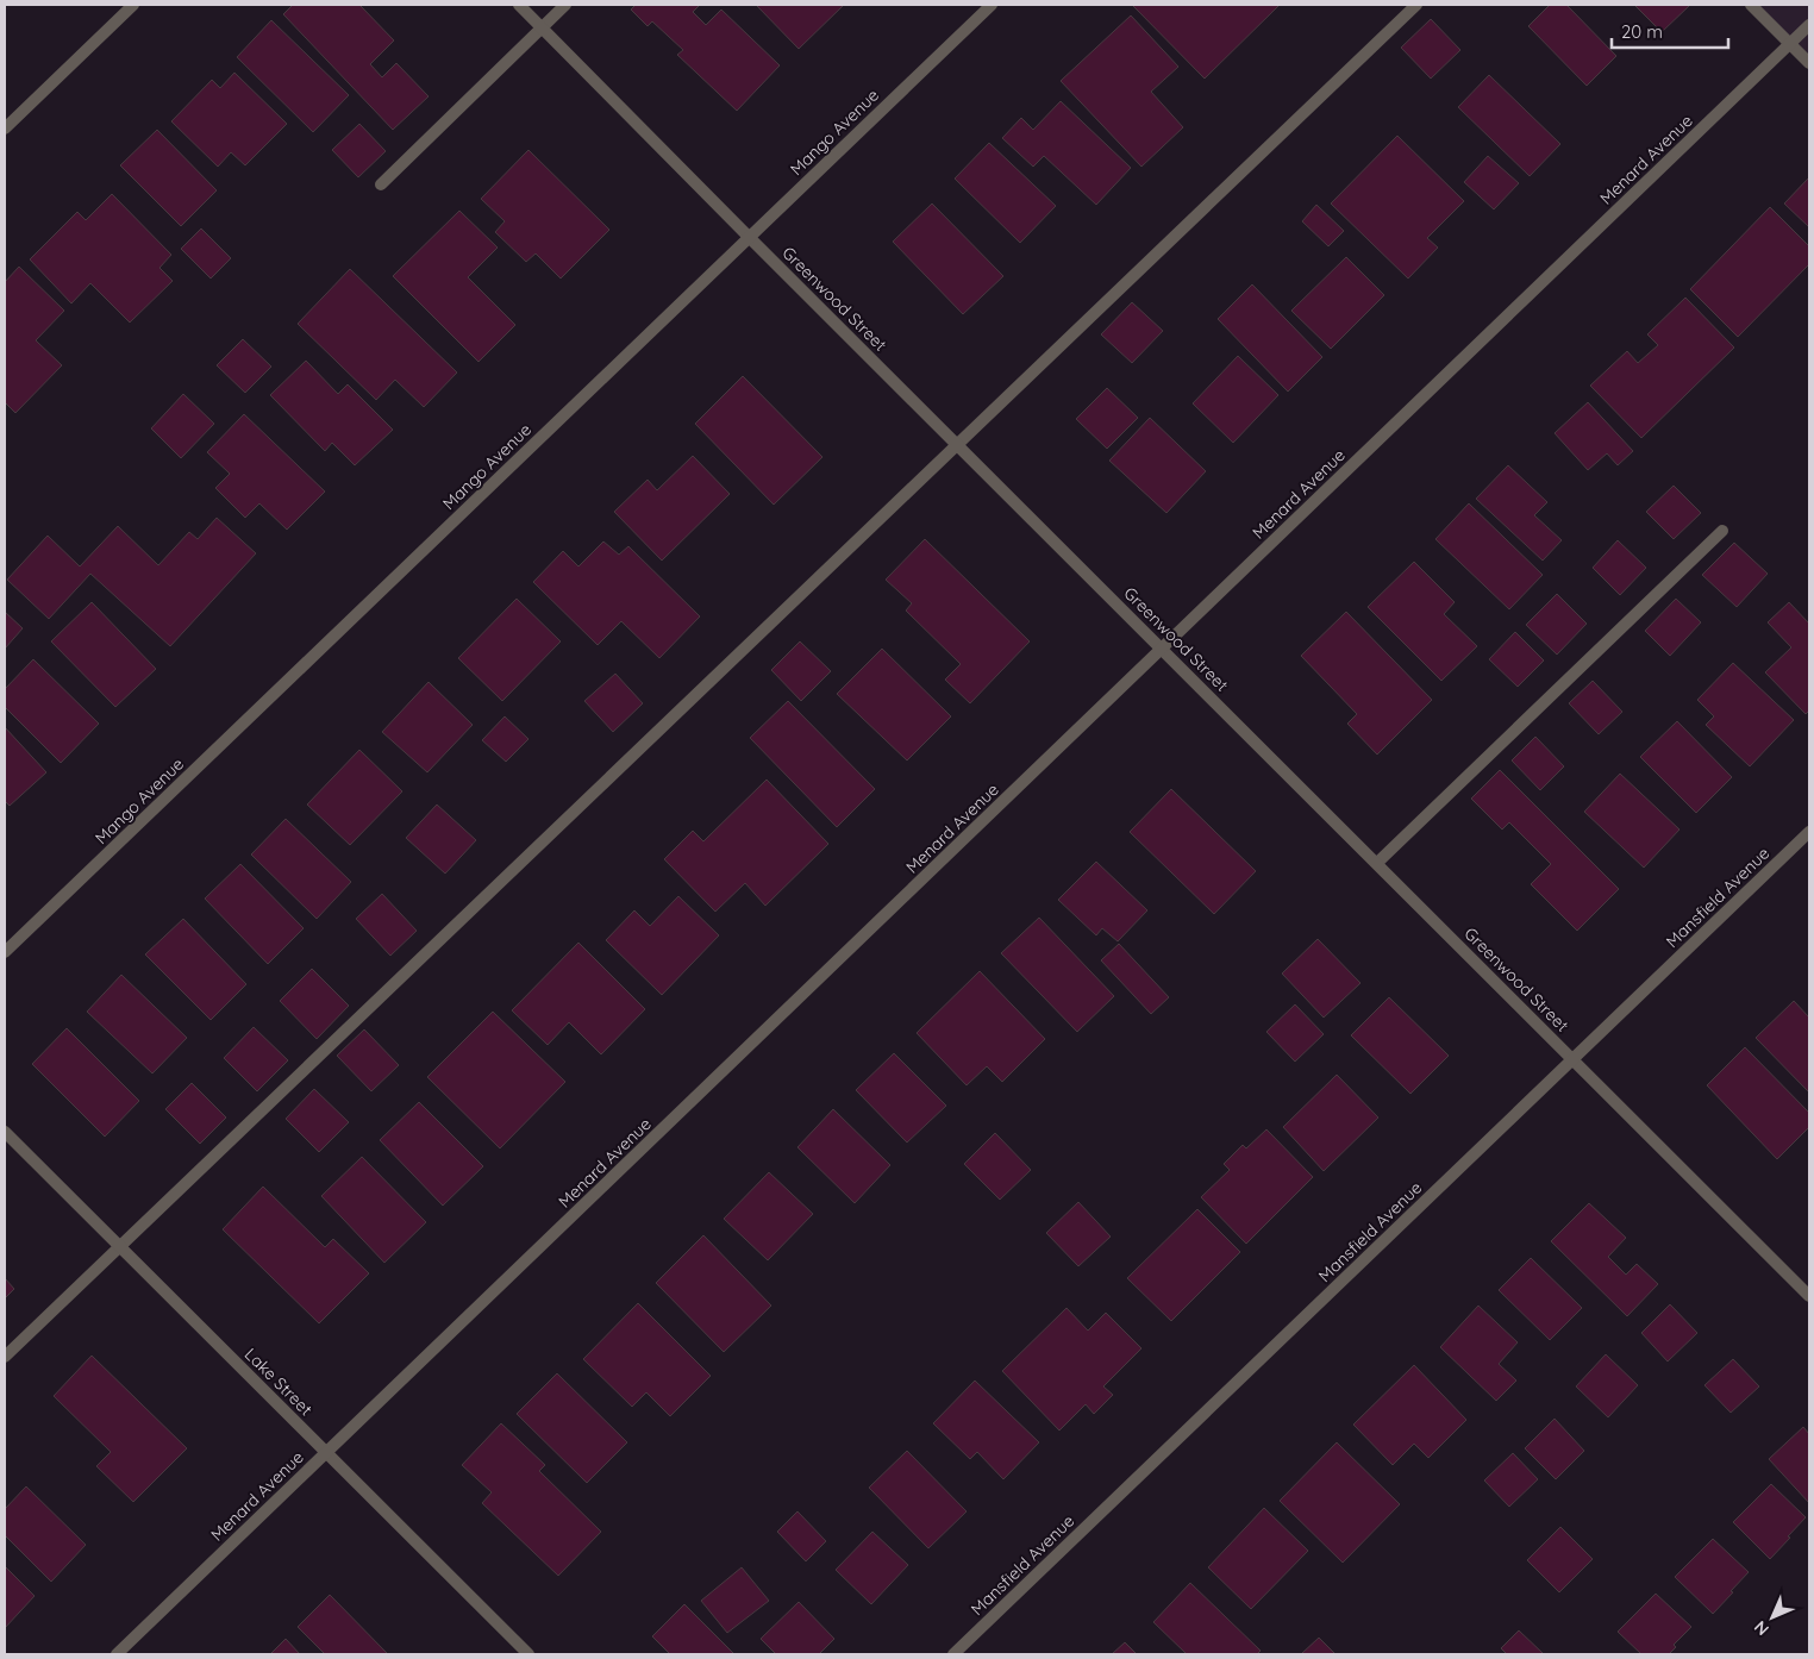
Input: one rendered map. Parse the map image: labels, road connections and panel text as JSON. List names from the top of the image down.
{
  "streets": {
    "street": [
      "Mango Avenue",
      "Menard Avenue",
      "Greenwood Street",
      "Mansfield Avenue",
      "Lake Street"
    ]
  },
  "crossings": [
    ["Mango Avenue", "Greenwood Street"],
    ["Menard Avenue", "Greenwood Street"],
    ["Menard Avenue", "Lake Street"],
    ["Greenwood Street", "Mansfield Avenue"]
  ],
  "scale_bar": "20 m",
  "north": "bottom left"
}
